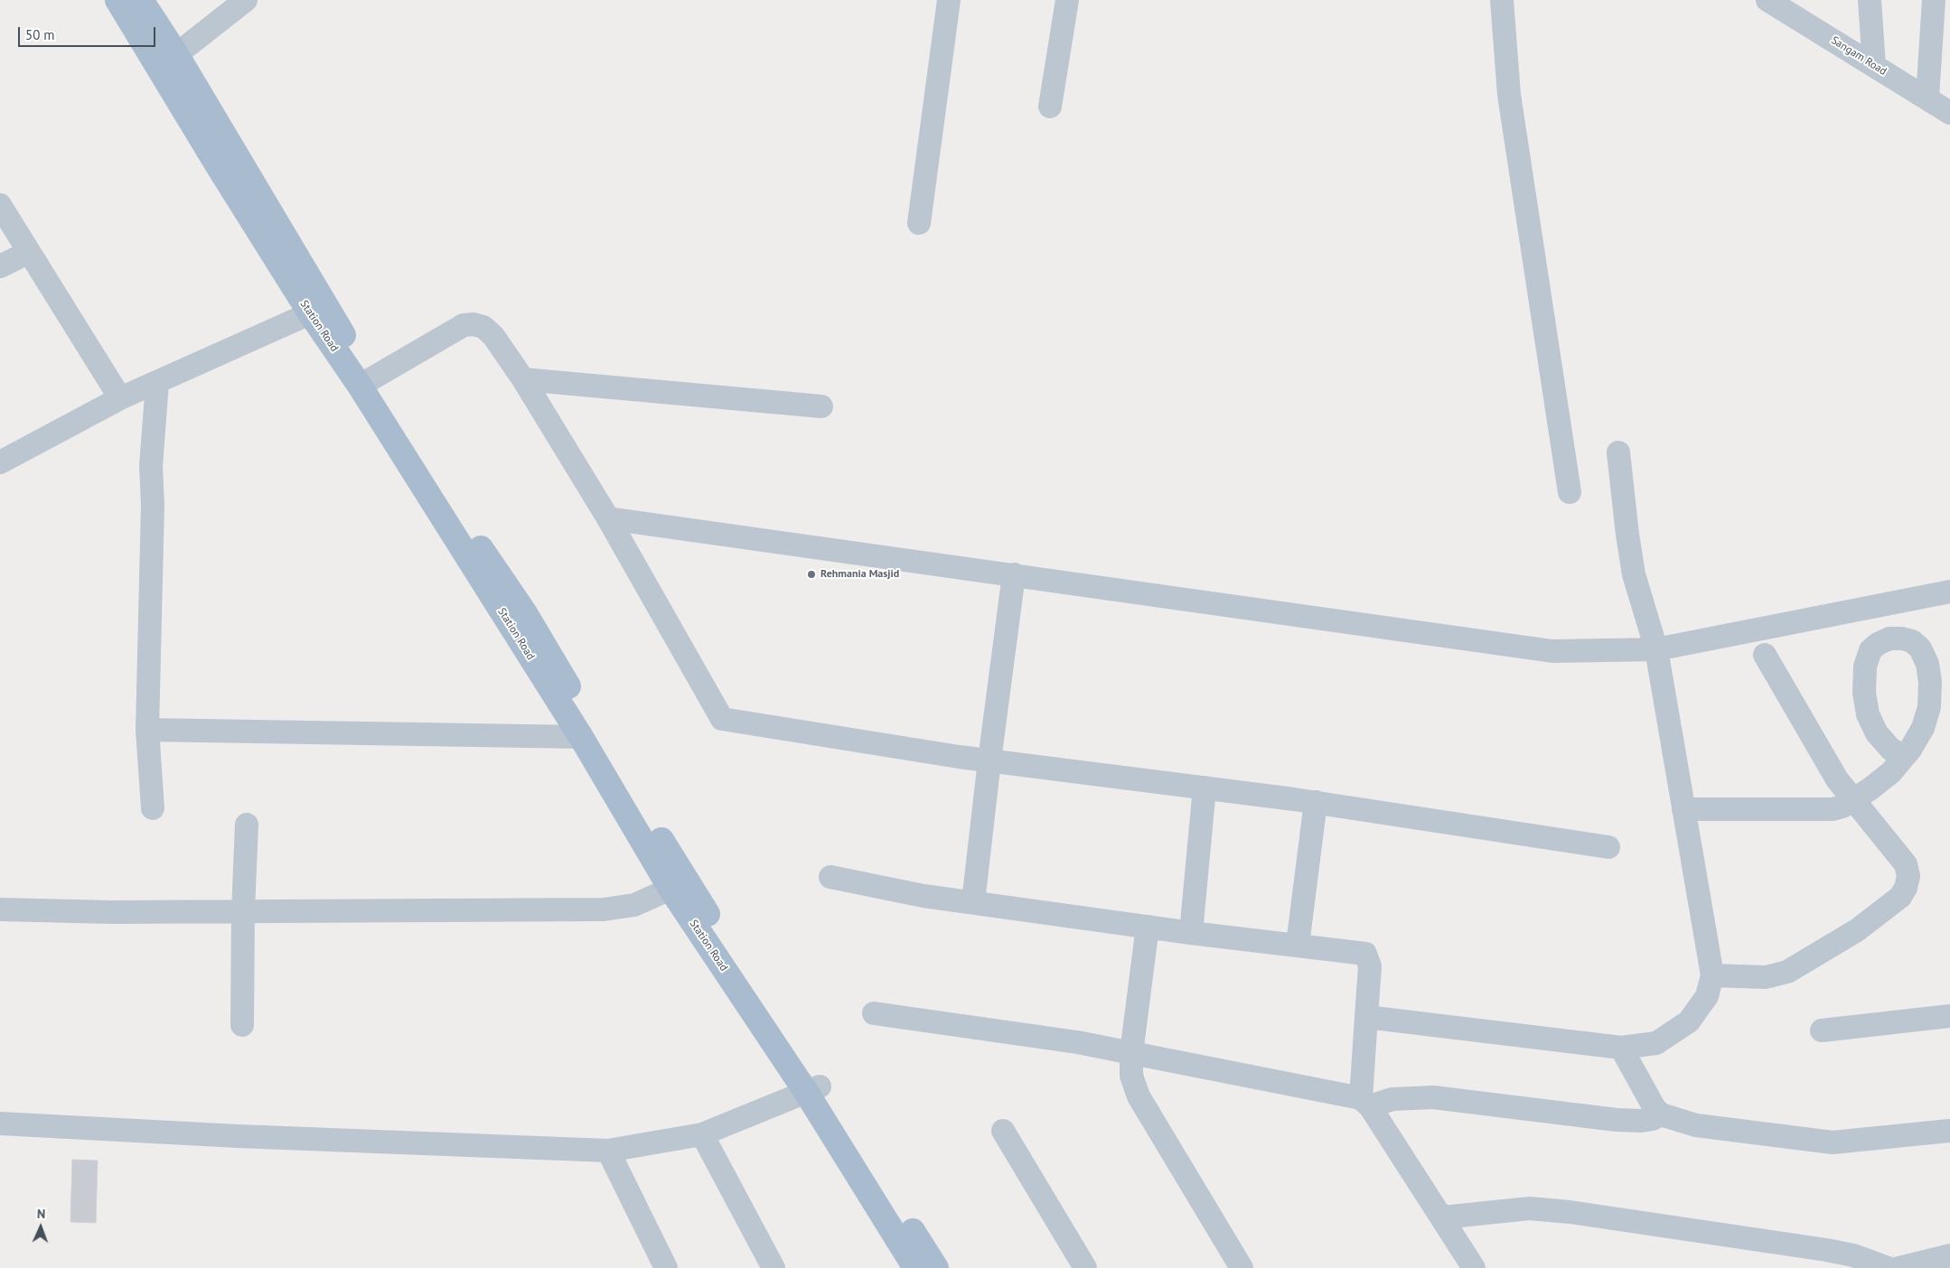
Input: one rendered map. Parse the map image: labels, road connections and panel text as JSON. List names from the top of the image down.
{
  "streets": {
    "main road": ["Station Road"],
    "street": ["Sangam Road"]
  },
  "places": ["Rehmania Masjid"],
  "scale_bar": "50 m",
  "north": "top"
}
